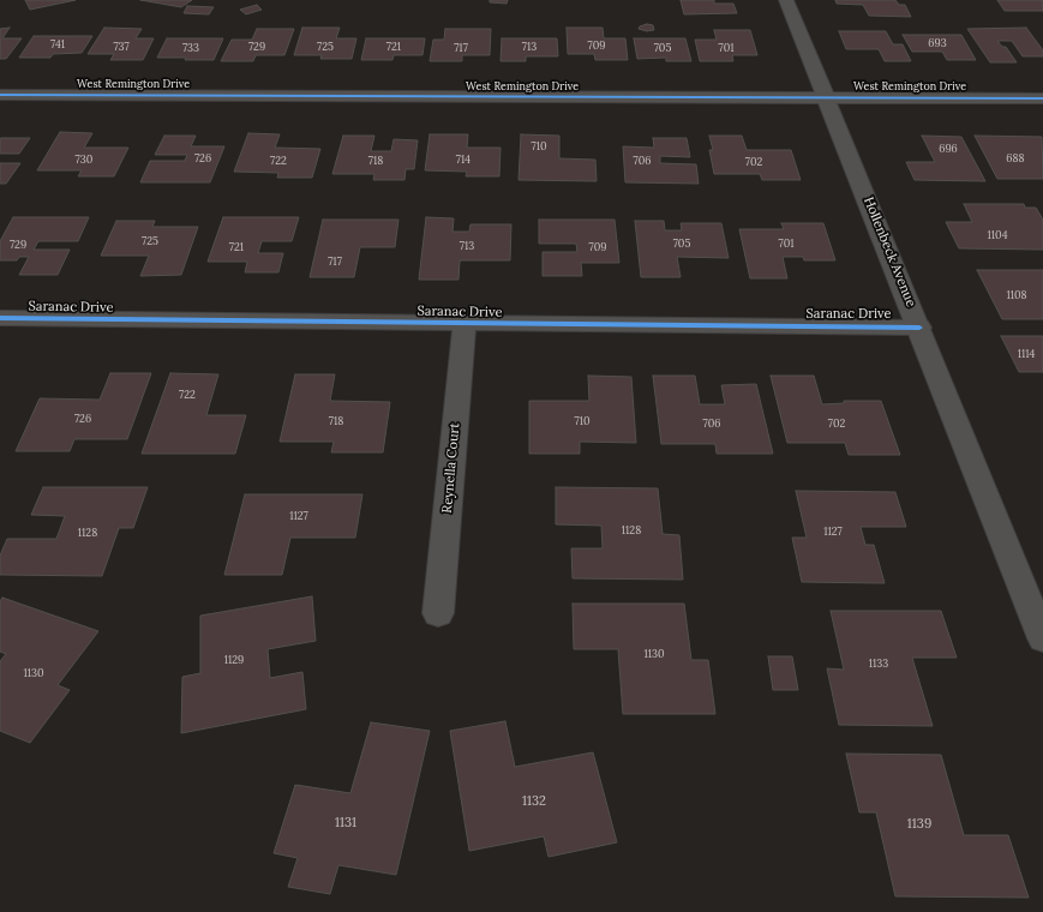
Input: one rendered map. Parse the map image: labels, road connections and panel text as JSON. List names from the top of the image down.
{
  "streets": {
    "street": [
      "West Remington Drive",
      "Hollenbeck Avenue",
      "Saranac Drive",
      "Reynella Court"
    ]
  },
  "crossings": [
    ["West Remington Drive", "Hollenbeck Avenue"],
    ["Hollenbeck Avenue", "Saranac Drive"],
    ["Saranac Drive", "Reynella Court"]
  ],
  "house_numbers": [
    "693",
    "741",
    "709",
    "737",
    "729",
    "725",
    "721",
    "713",
    "733",
    "717",
    "705",
    "701",
    "710",
    "696",
    "726",
    "688",
    "730",
    "714",
    "722",
    "718",
    "706",
    "702",
    "1104",
    "725",
    "705",
    "701",
    "729",
    "713",
    "721",
    "709",
    "717",
    "1108",
    "1114",
    "722",
    "726",
    "718",
    "710",
    "706",
    "702",
    "1127",
    "1128",
    "1127",
    "1128",
    "1130",
    "1129",
    "1133",
    "1130",
    "1132",
    "1131",
    "1139"
  ]
}
